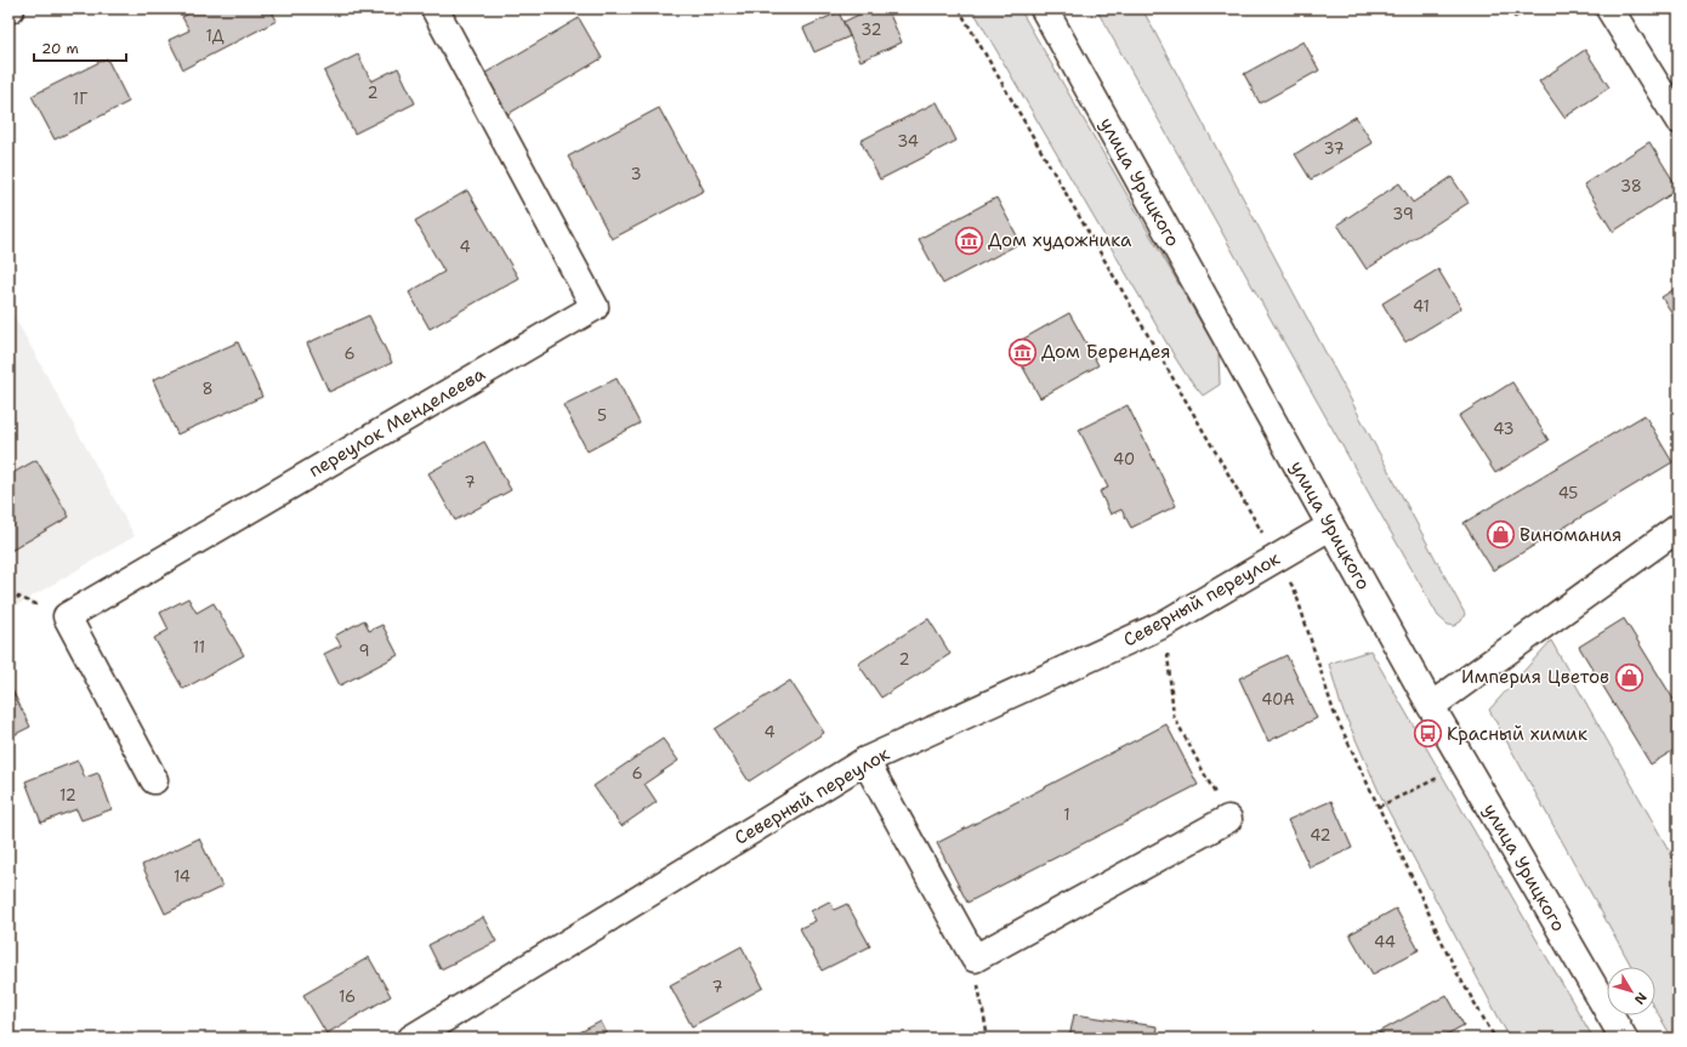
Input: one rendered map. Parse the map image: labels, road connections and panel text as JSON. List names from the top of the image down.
{
  "streets": {
    "street": ["улица Урицкого", "переулок Менделеева", "Северный переулок"]
  },
  "crossings": [
    ["улица Урицкого", "Северный переулок"]
  ],
  "places": {
    "museum": ["Дом художника", "Дом Берендея"],
    "shop": ["Виномания", "Империя Цветов"],
    "bus stop": ["Красный химик"]
  },
  "house_numbers": [
    "32",
    "1Д",
    "2",
    "1Г",
    "34",
    "37",
    "3",
    "38",
    "39",
    "4",
    "41",
    "6",
    "8",
    "5",
    "43",
    "40",
    "7",
    "45",
    "11",
    "9",
    "2",
    "40А",
    "4",
    "6",
    "12",
    "1",
    "42",
    "14",
    "44",
    "7",
    "16"
  ],
  "scale_bar": "20 m",
  "north": "bottom right"
}
